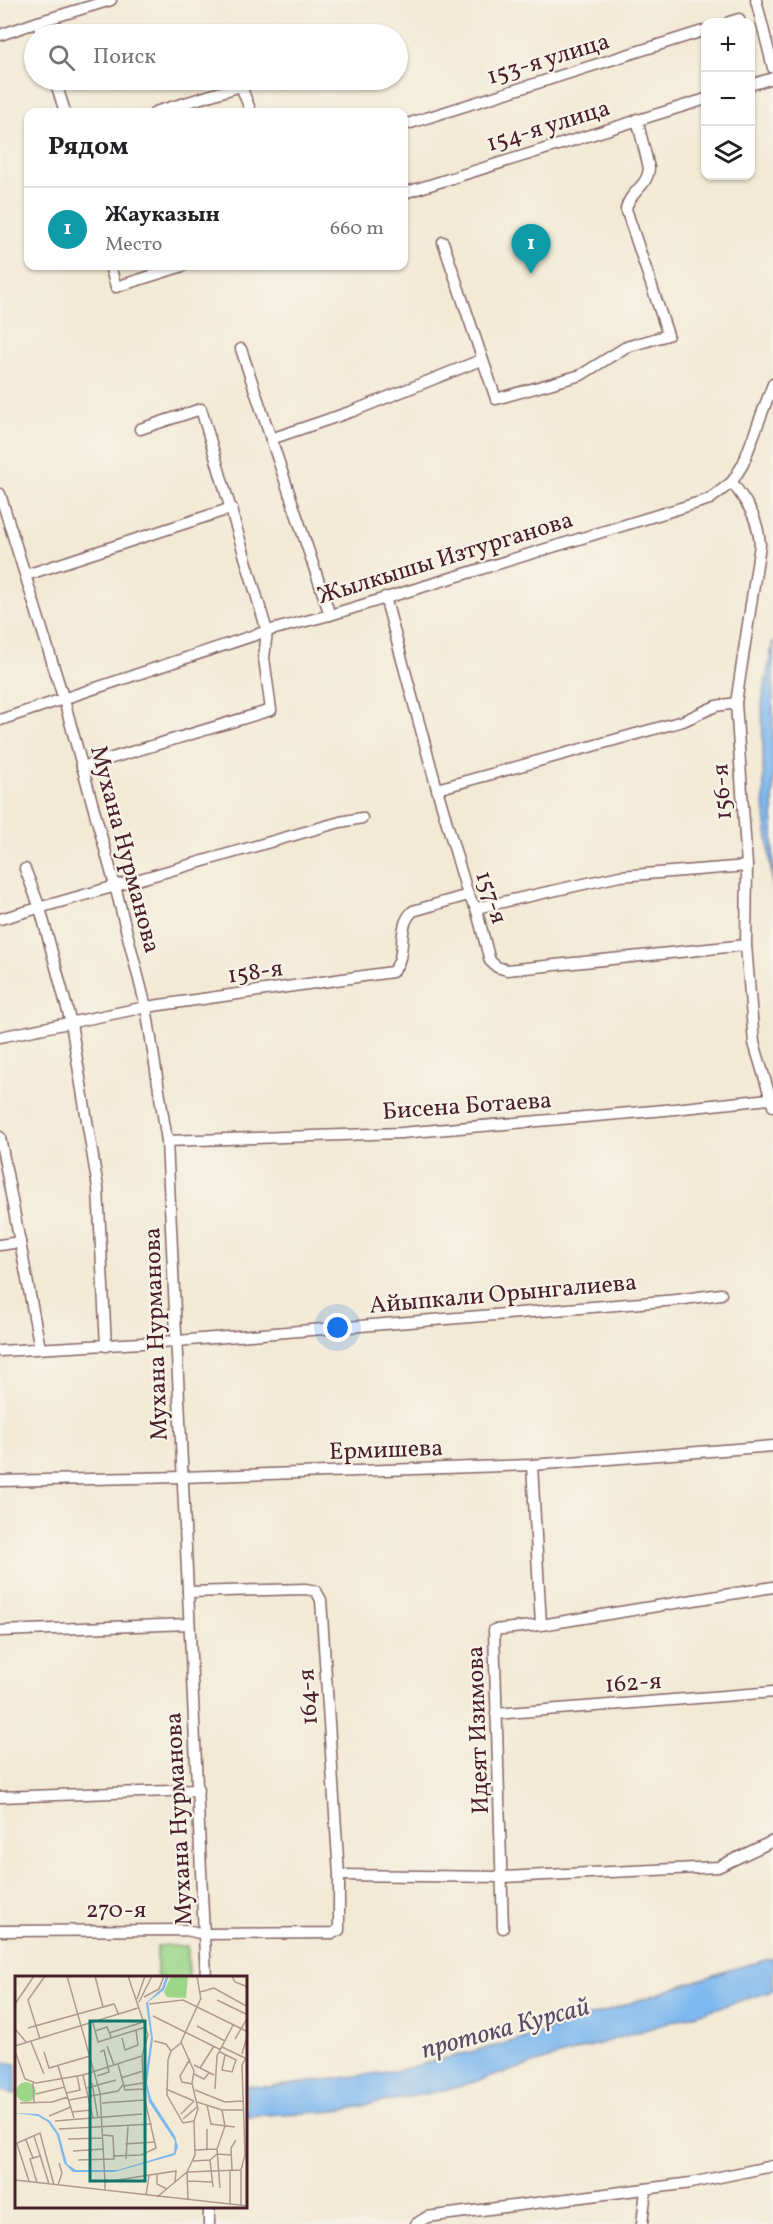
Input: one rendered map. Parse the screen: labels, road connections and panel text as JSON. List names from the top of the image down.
{
  "streets": {
    "street": [
      "153-я улица",
      "154-я улица",
      "Жылкышы Изтурганова",
      "156-я",
      "Мухана Нурманова",
      "157-я",
      "158-я",
      "Бисена Ботаева",
      "Айыпкали Орынгалиева",
      "Ермишева",
      "162-я",
      "164-я",
      "Идеят Изимова",
      "270-я"
    ]
  },
  "crossings": [
    ["Жылкышы Изтурганова", "156-я"],
    ["Жылкышы Изтурганова", "Мухана Нурманова"],
    ["Жылкышы Изтурганова", "157-я"],
    ["156-я", "157-я"],
    ["156-я", "Бисена Ботаева"],
    ["Мухана Нурманова", "158-я"],
    ["Мухана Нурманова", "Бисена Ботаева"],
    ["Мухана Нурманова", "Айыпкали Орынгалиева"],
    ["Мухана Нурманова", "Ермишева"],
    ["Мухана Нурманова", "164-я"],
    ["Мухана Нурманова", "270-я"],
    ["157-я", "158-я"],
    ["162-я", "Идеят Изимова"],
    ["164-я", "270-я"]
  ],
  "water": ["протока Курсай"],
  "page": {
    "map_buttons": ["+", "−"],
    "search": "Поиск",
    "heading": "Рядом",
    "list": [
      {
        "mark": "1",
        "name": "Жауказын",
        "note": "Место",
        "value": "660 m"
      }
    ],
    "pins": "1"
  }
}
